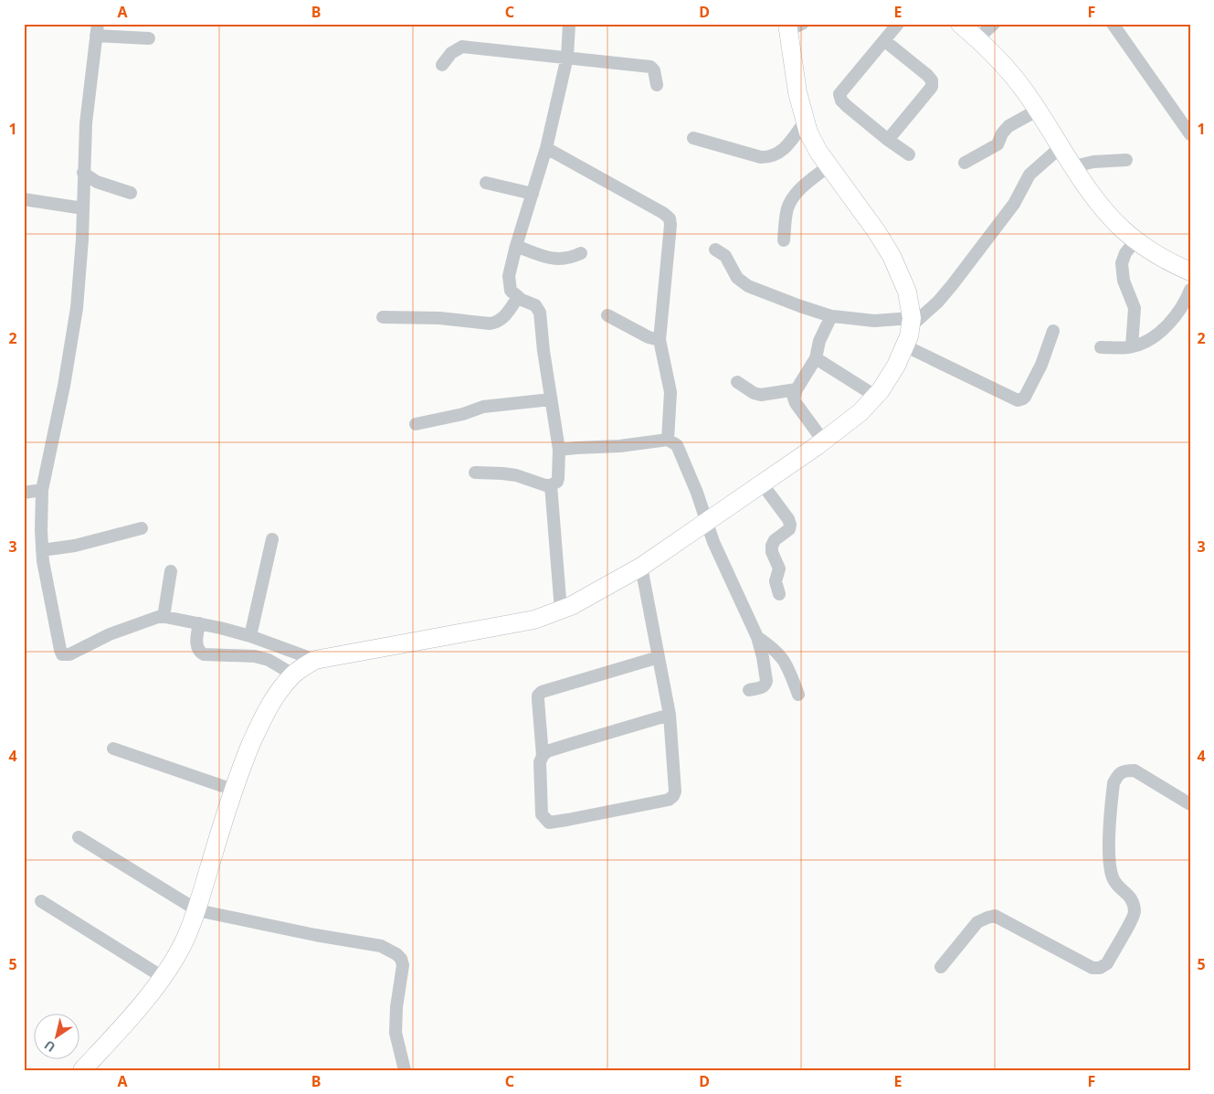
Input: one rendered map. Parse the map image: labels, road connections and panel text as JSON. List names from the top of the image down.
{
  "north": "bottom left",
  "grid": {
    "columns": [
      "A",
      "B",
      "C",
      "D",
      "E",
      "F"
    ],
    "rows": [
      "1",
      "2",
      "3",
      "4",
      "5"
    ]
  }
}
